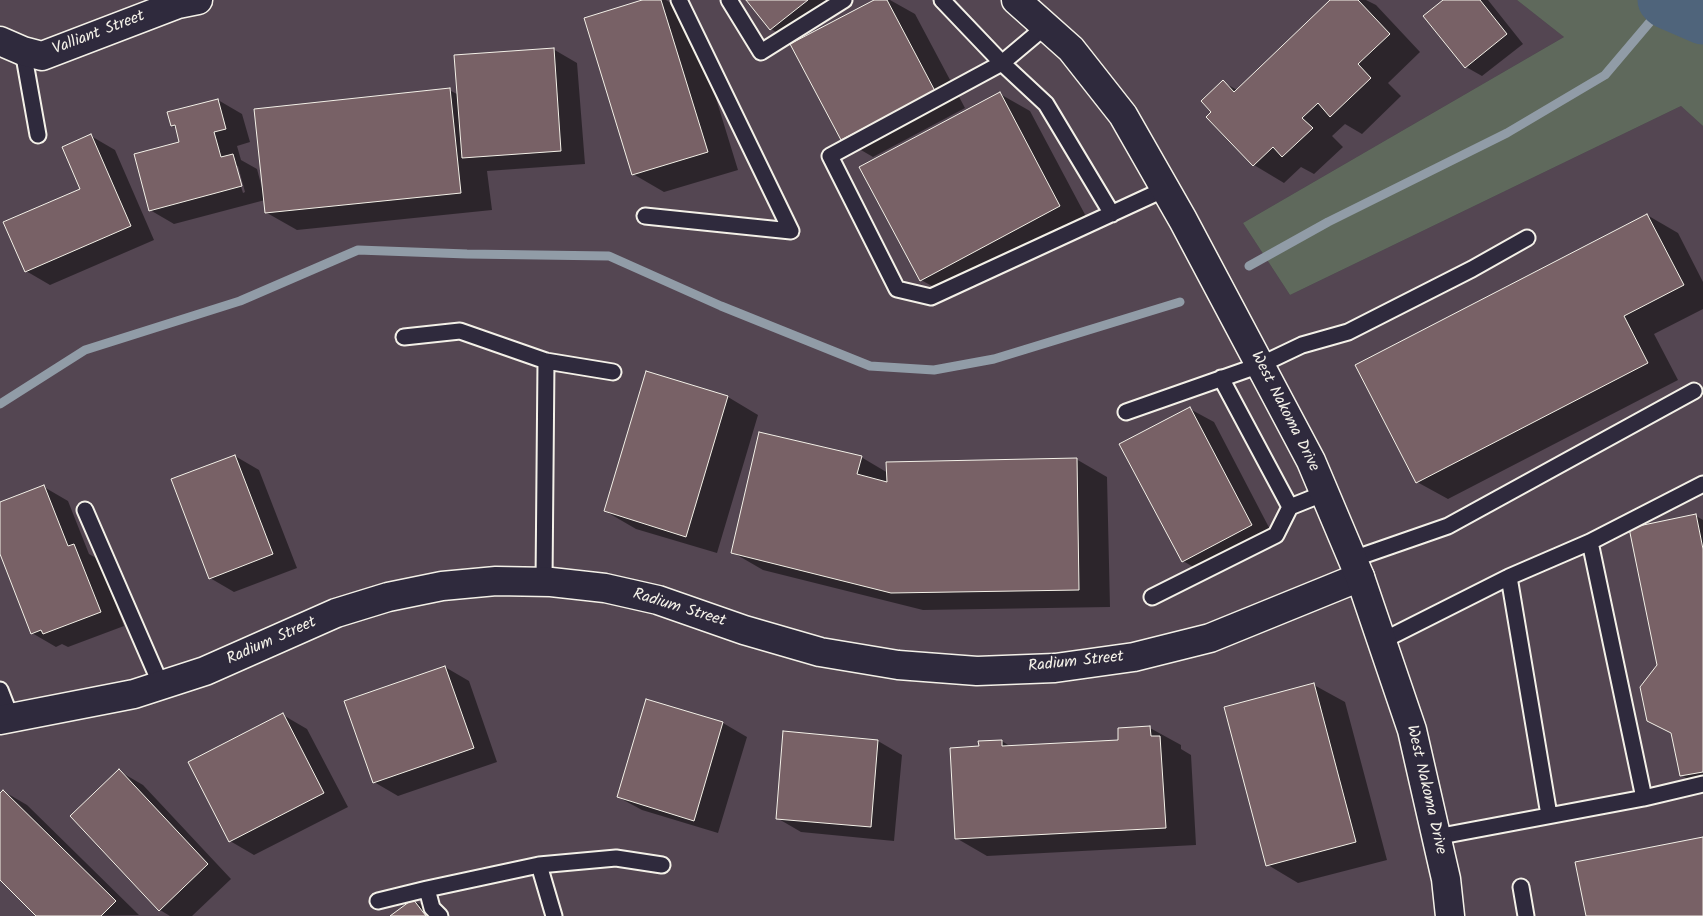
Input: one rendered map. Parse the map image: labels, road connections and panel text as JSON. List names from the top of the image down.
{
  "streets": {
    "street": ["Valliant Street", "West Nakoma Drive", "Radium Street"]
  },
  "crossings": [
    ["West Nakoma Drive", "Radium Street"]
  ]
}
